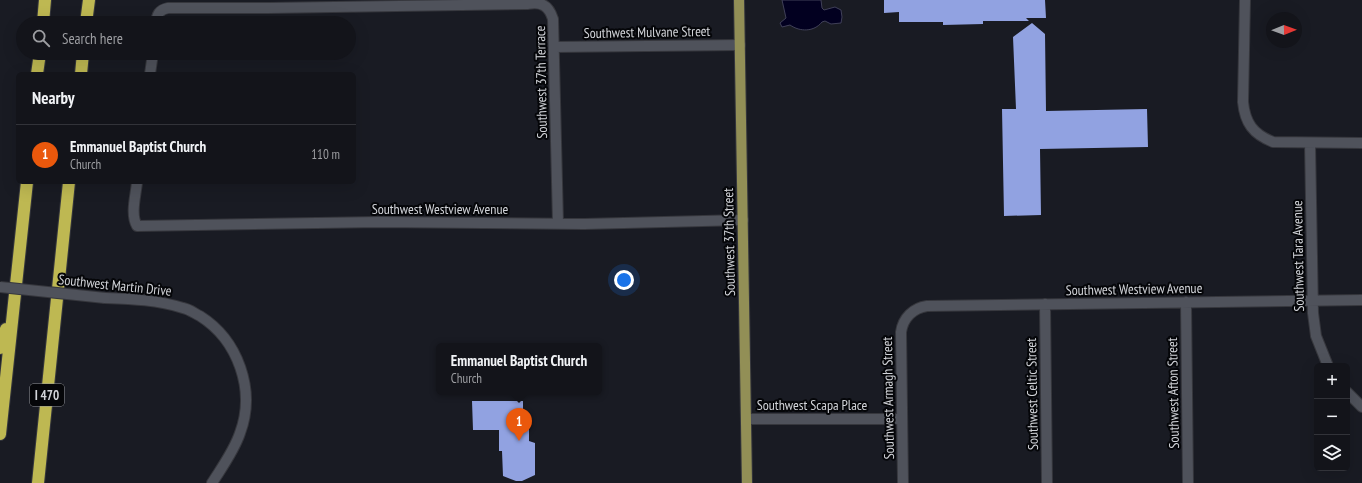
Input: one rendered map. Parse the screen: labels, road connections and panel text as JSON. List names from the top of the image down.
{
  "streets": {
    "highway": ["I 470"],
    "main road": ["Southwest 37th Street"],
    "street": [
      "Southwest Mulvane Street",
      "Southwest 37th Terrace",
      "Southwest Westview Avenue",
      "Southwest Tara Avenue",
      "Southwest Martin Drive",
      "Southwest Afton Street",
      "Southwest Celtic Street",
      "Southwest Armagh Street",
      "Southwest Scapa Place"
    ]
  },
  "crossings": [
    ["Southwest Mulvane Street", "Southwest 37th Terrace"],
    ["Southwest Mulvane Street", "Southwest 37th Street"],
    ["Southwest 37th Terrace", "Southwest Westview Avenue"],
    ["Southwest Westview Avenue", "Southwest 37th Street"],
    ["Southwest Westview Avenue", "Southwest Tara Avenue"],
    ["Southwest Westview Avenue", "Southwest Afton Street"],
    ["Southwest Westview Avenue", "Southwest Celtic Street"],
    ["Southwest Westview Avenue", "Southwest Armagh Street"],
    ["Southwest 37th Street", "Southwest Scapa Place"],
    ["Southwest Armagh Street", "Southwest Scapa Place"]
  ],
  "north": "right",
  "page": {
    "search": "Search here",
    "heading": "Nearby",
    "list": [
      {
        "mark": "1",
        "name": "Emmanuel Baptist Church",
        "note": "Church",
        "value": "110 m"
      }
    ],
    "popup": ["Emmanuel Baptist Church", "Church"],
    "map_buttons": ["+", "−"],
    "pins": "1"
  }
}
